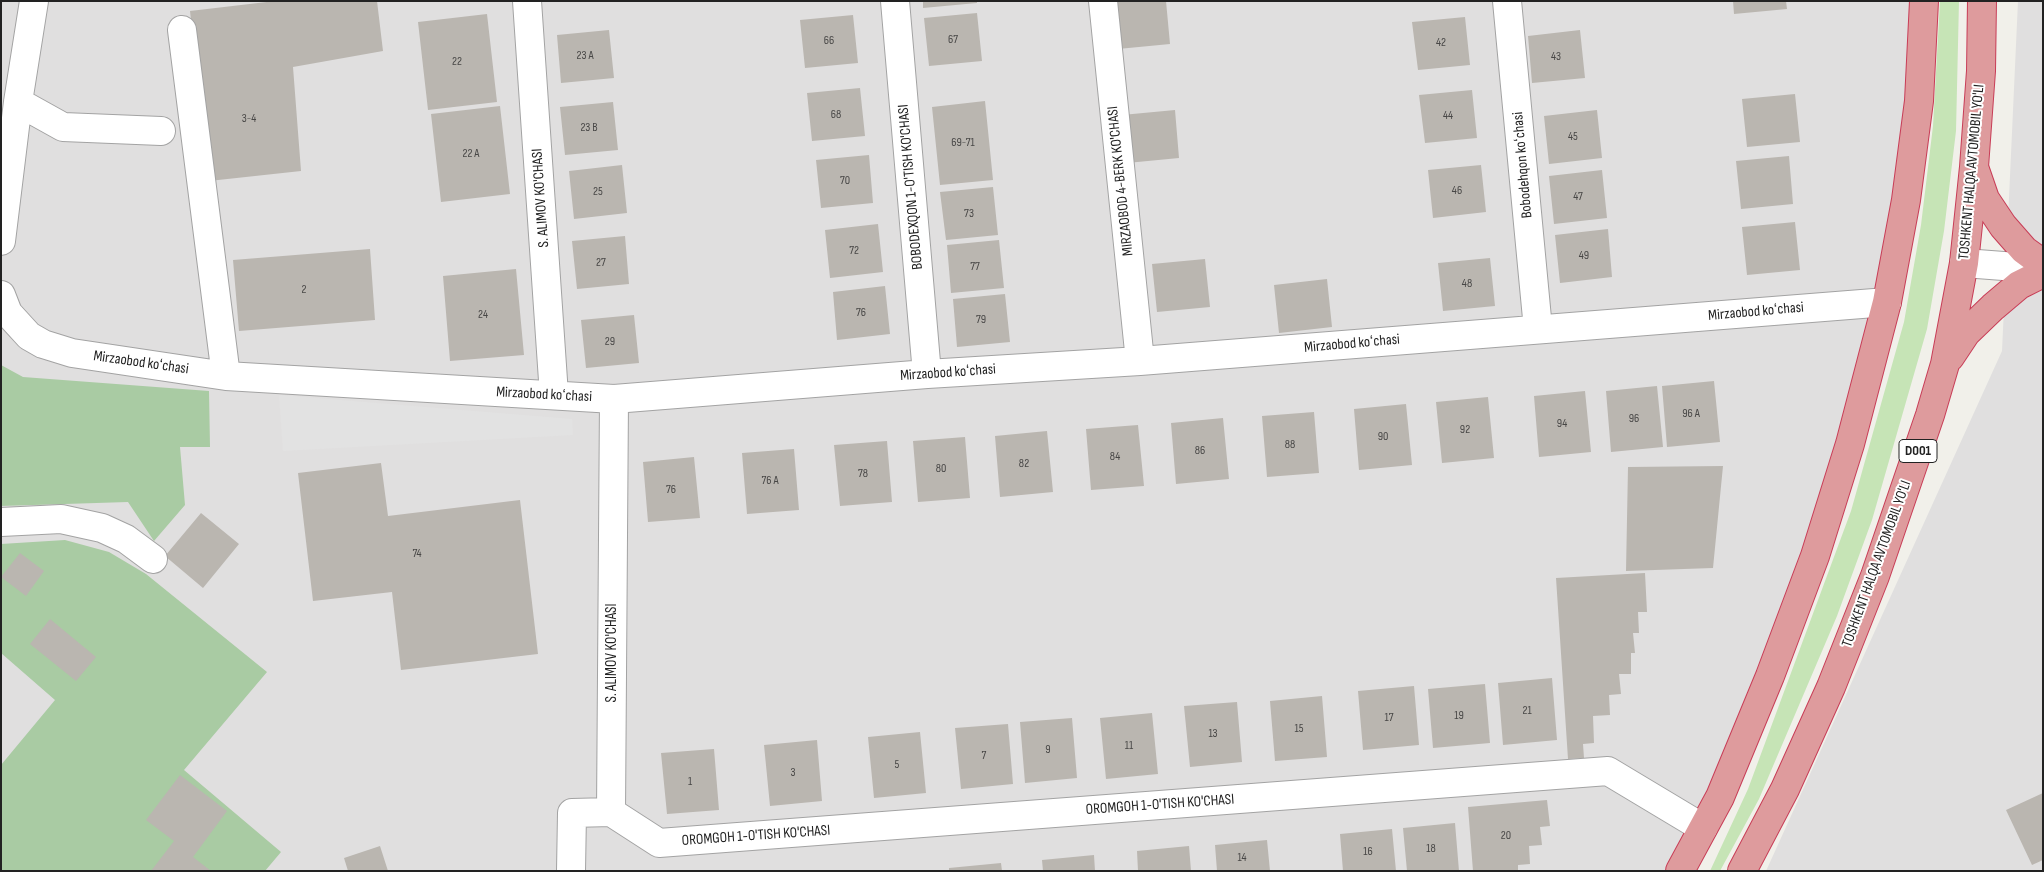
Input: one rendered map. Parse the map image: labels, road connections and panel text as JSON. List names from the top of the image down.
{
  "streets": {
    "highway": ["TOSHKENT HALQA AVTOMOBIL YO'LI", "D001"],
    "street": [
      "Bobodehqon koʻchasi",
      "MIRZAOBOD 4-BERK KO'CHASI",
      "BOBODEXQON 1-O'TISH KO'CHASI",
      "S. ALIMOV KO'CHASI",
      "Mirzaobod koʻchasi",
      "OROMGOH 1-O'TISH KO'CHASI"
    ]
  },
  "crossings": [
    ["Bobodehqon koʻchasi", "Mirzaobod koʻchasi"],
    ["MIRZAOBOD 4-BERK KO'CHASI", "Mirzaobod koʻchasi"],
    ["BOBODEXQON 1-O'TISH KO'CHASI", "Mirzaobod koʻchasi"],
    ["S. ALIMOV KO'CHASI", "Mirzaobod koʻchasi"],
    ["S. ALIMOV KO'CHASI", "OROMGOH 1-O'TISH KO'CHASI"]
  ],
  "house_numbers": [
    "67",
    "66",
    "42",
    "23 A",
    "43",
    "22",
    "68",
    "44",
    "3-4",
    "23 B",
    "45",
    "69-71",
    "22 A",
    "70",
    "46",
    "25",
    "47",
    "73",
    "72",
    "49",
    "27",
    "77",
    "48",
    "2",
    "76",
    "24",
    "79",
    "29",
    "96 А",
    "96",
    "94",
    "92",
    "90",
    "88",
    "86",
    "84",
    "82",
    "80",
    "78",
    "76 А",
    "76",
    "74",
    "21",
    "19",
    "17",
    "15",
    "13",
    "11",
    "9",
    "7",
    "5",
    "3",
    "1",
    "20",
    "18",
    "16",
    "14"
  ]
}
